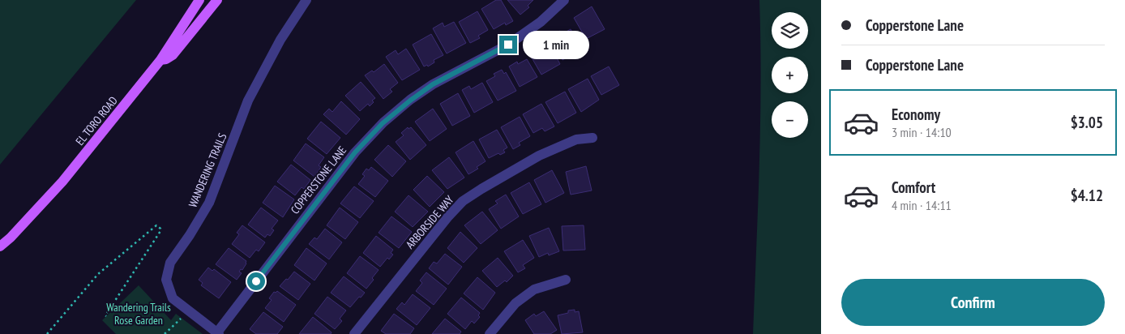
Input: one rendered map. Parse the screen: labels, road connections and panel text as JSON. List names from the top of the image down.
{
  "streets": {
    "main road": ["EL TORO ROAD"],
    "street": ["WANDERING TRAILS", "COPPERSTONE LANE", "ARBORSIDE WAY"]
  },
  "crossings": [
    ["WANDERING TRAILS", "COPPERSTONE LANE"]
  ],
  "parks": ["Wandering Trails Rose Garden"],
  "page": {
    "banner": ["Copperstone Lane", "Copperstone Lane"],
    "map_buttons": ["+", "−"],
    "bubble": "1 min",
    "list": [
      {
        "name": "Economy",
        "note": "3 min · 14:10",
        "value": "$3.05"
      },
      {
        "name": "Comfort",
        "note": "4 min · 14:11",
        "value": "$4.12"
      }
    ],
    "buttons": "Confirm"
  }
}
